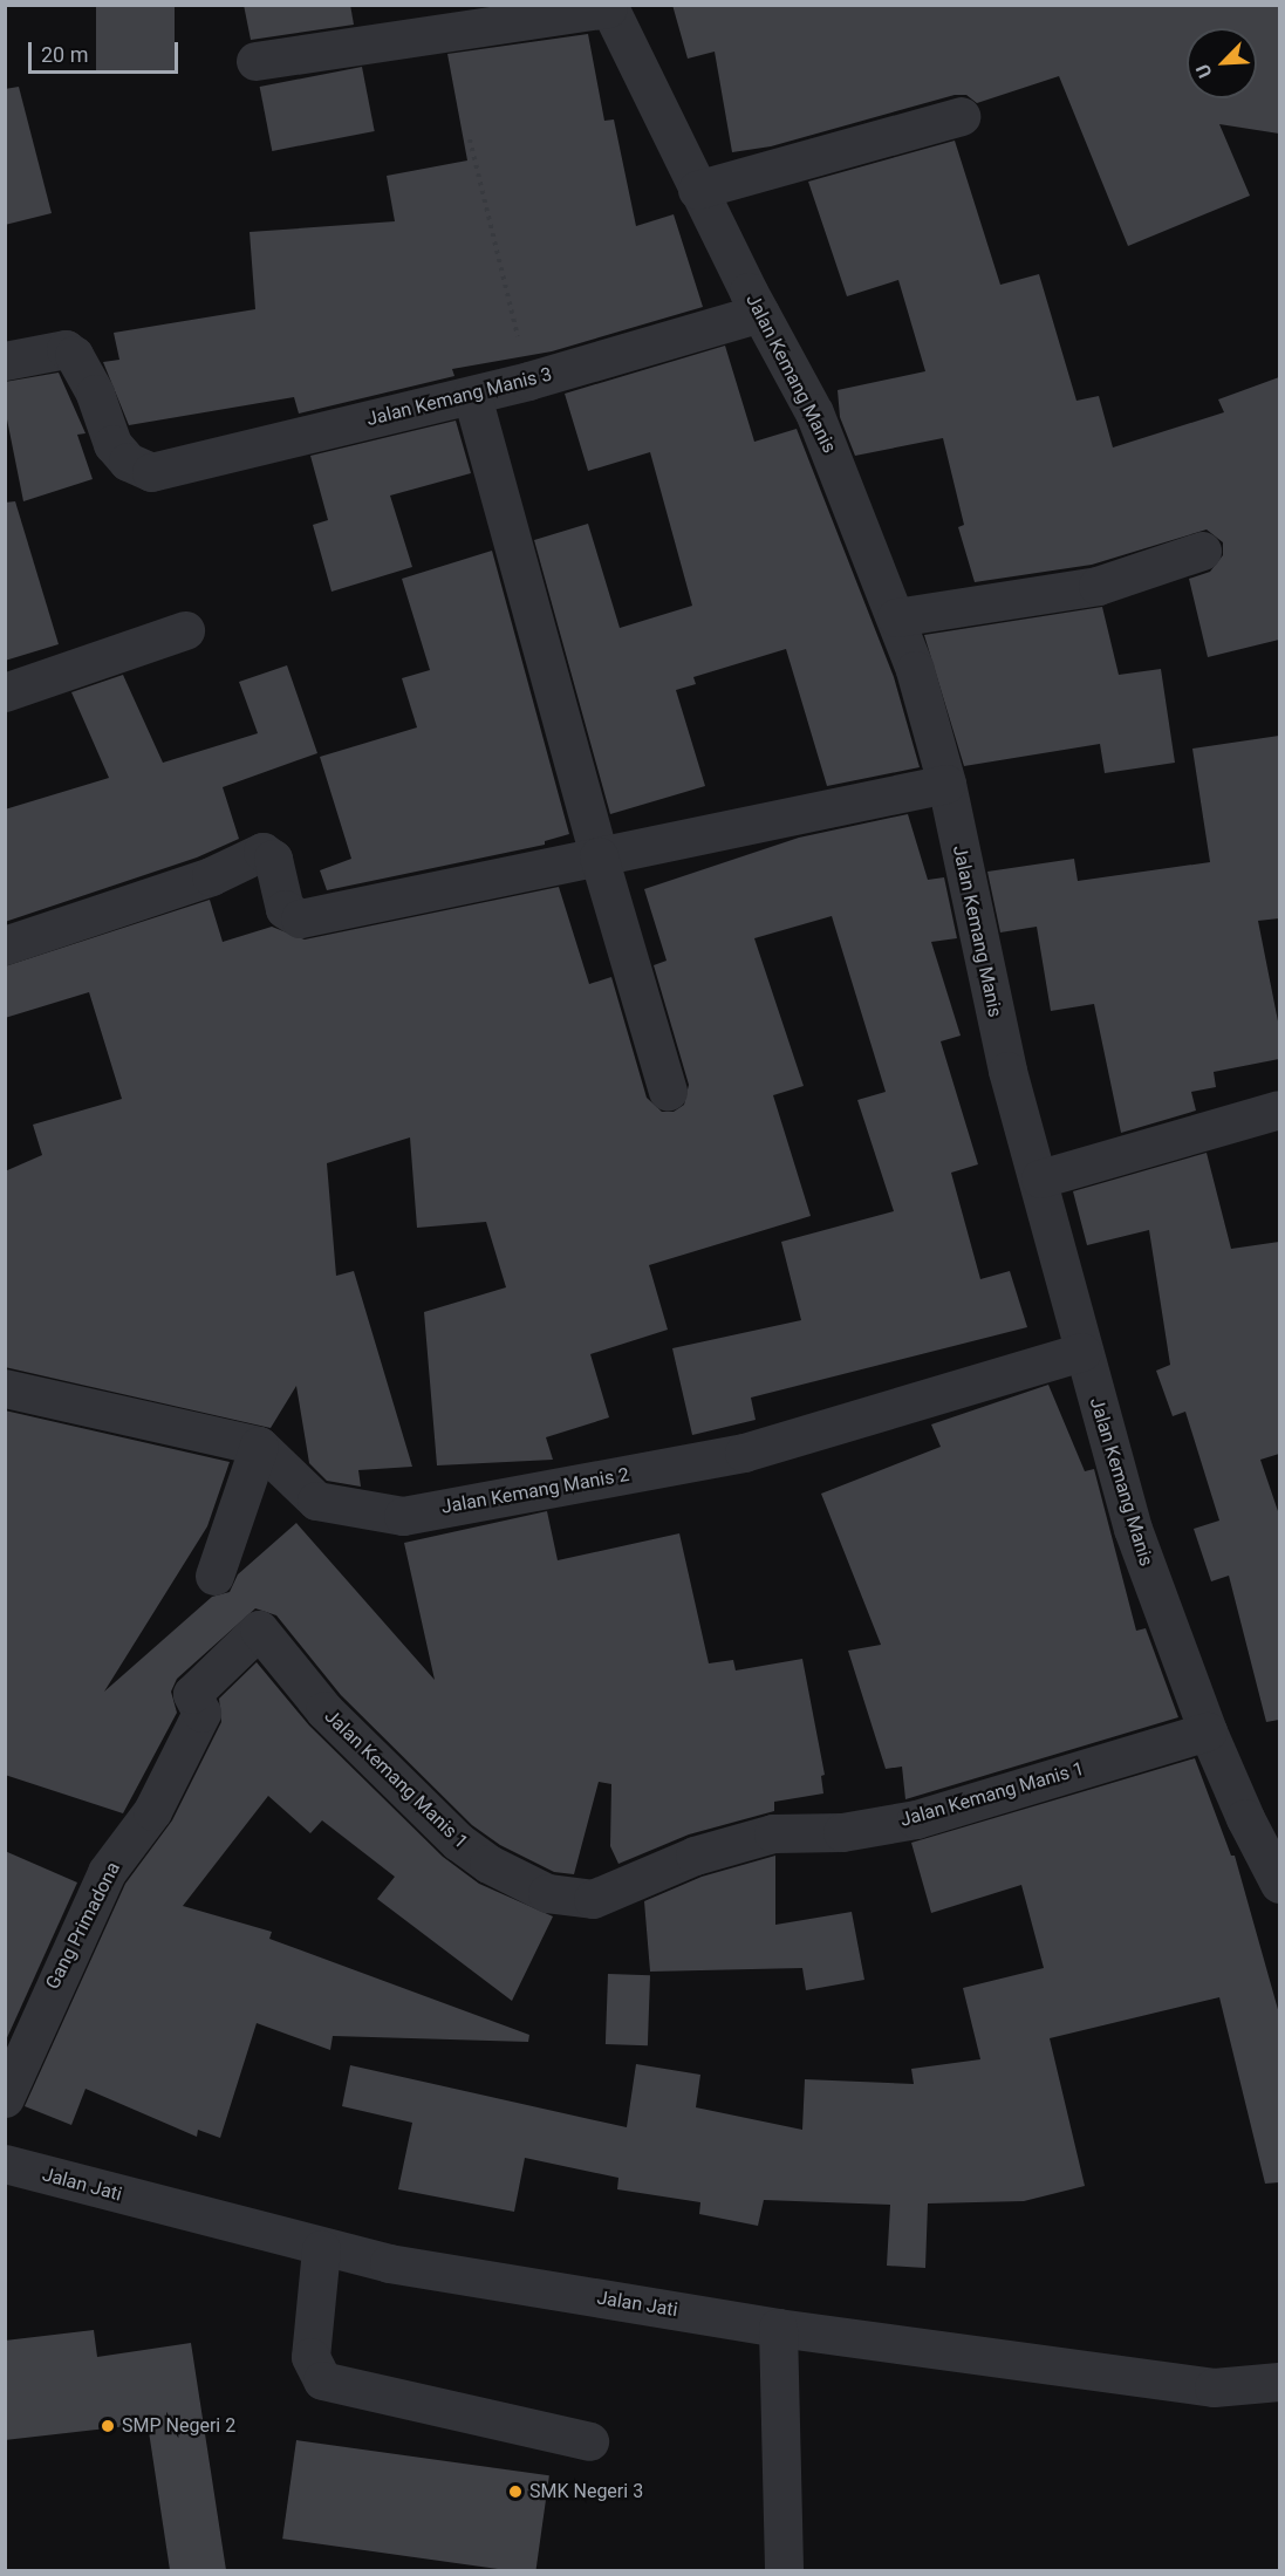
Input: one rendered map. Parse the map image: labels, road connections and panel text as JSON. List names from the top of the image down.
{
  "streets": {
    "street": [
      "Jalan Kemang Manis",
      "Jalan Kemang Manis 3",
      "Jalan Kemang Manis 2",
      "Jalan Kemang Manis 1",
      "Gang Primadona",
      "Jalan Jati"
    ]
  },
  "crossings": [
    ["Jalan Kemang Manis", "Jalan Kemang Manis 3"],
    ["Jalan Kemang Manis", "Jalan Kemang Manis 2"],
    ["Jalan Kemang Manis", "Jalan Kemang Manis 1"],
    ["Jalan Kemang Manis 1", "Gang Primadona"]
  ],
  "places": ["SMP Negeri 2", "SMK Negeri 3"],
  "scale_bar": "20 m",
  "north": "bottom left"
}
